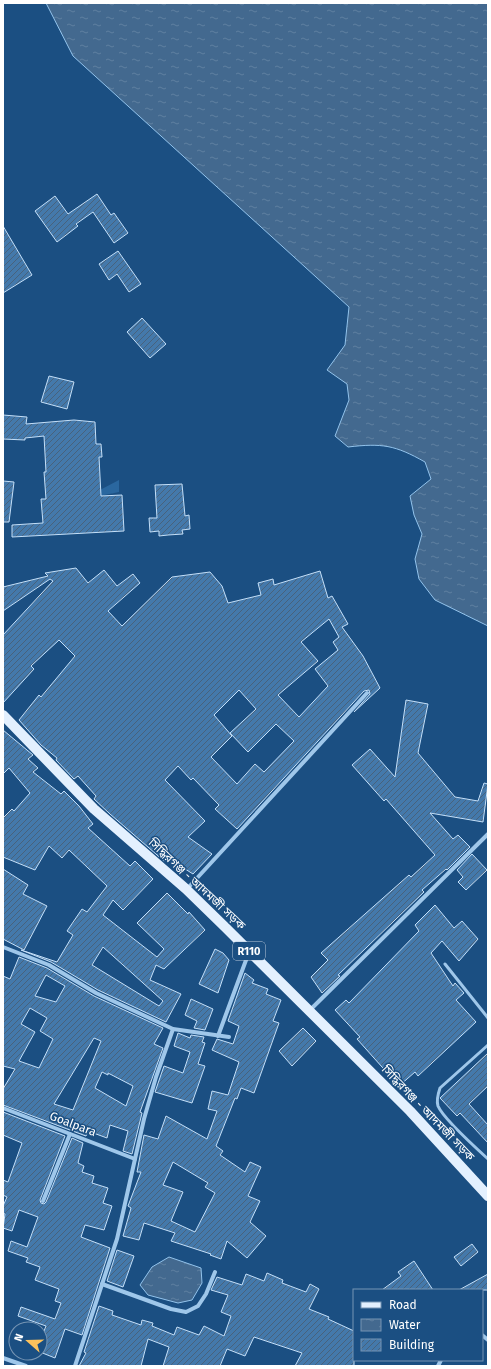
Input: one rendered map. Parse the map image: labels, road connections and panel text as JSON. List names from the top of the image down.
{
  "streets": {
    "main road": ["সিদ্ধিরগঞ্জ - আদমজী সড়ক", "R110"],
    "street": ["Goalpara"]
  },
  "legend": ["Road", "Water", "Building"],
  "north": "left"
}
